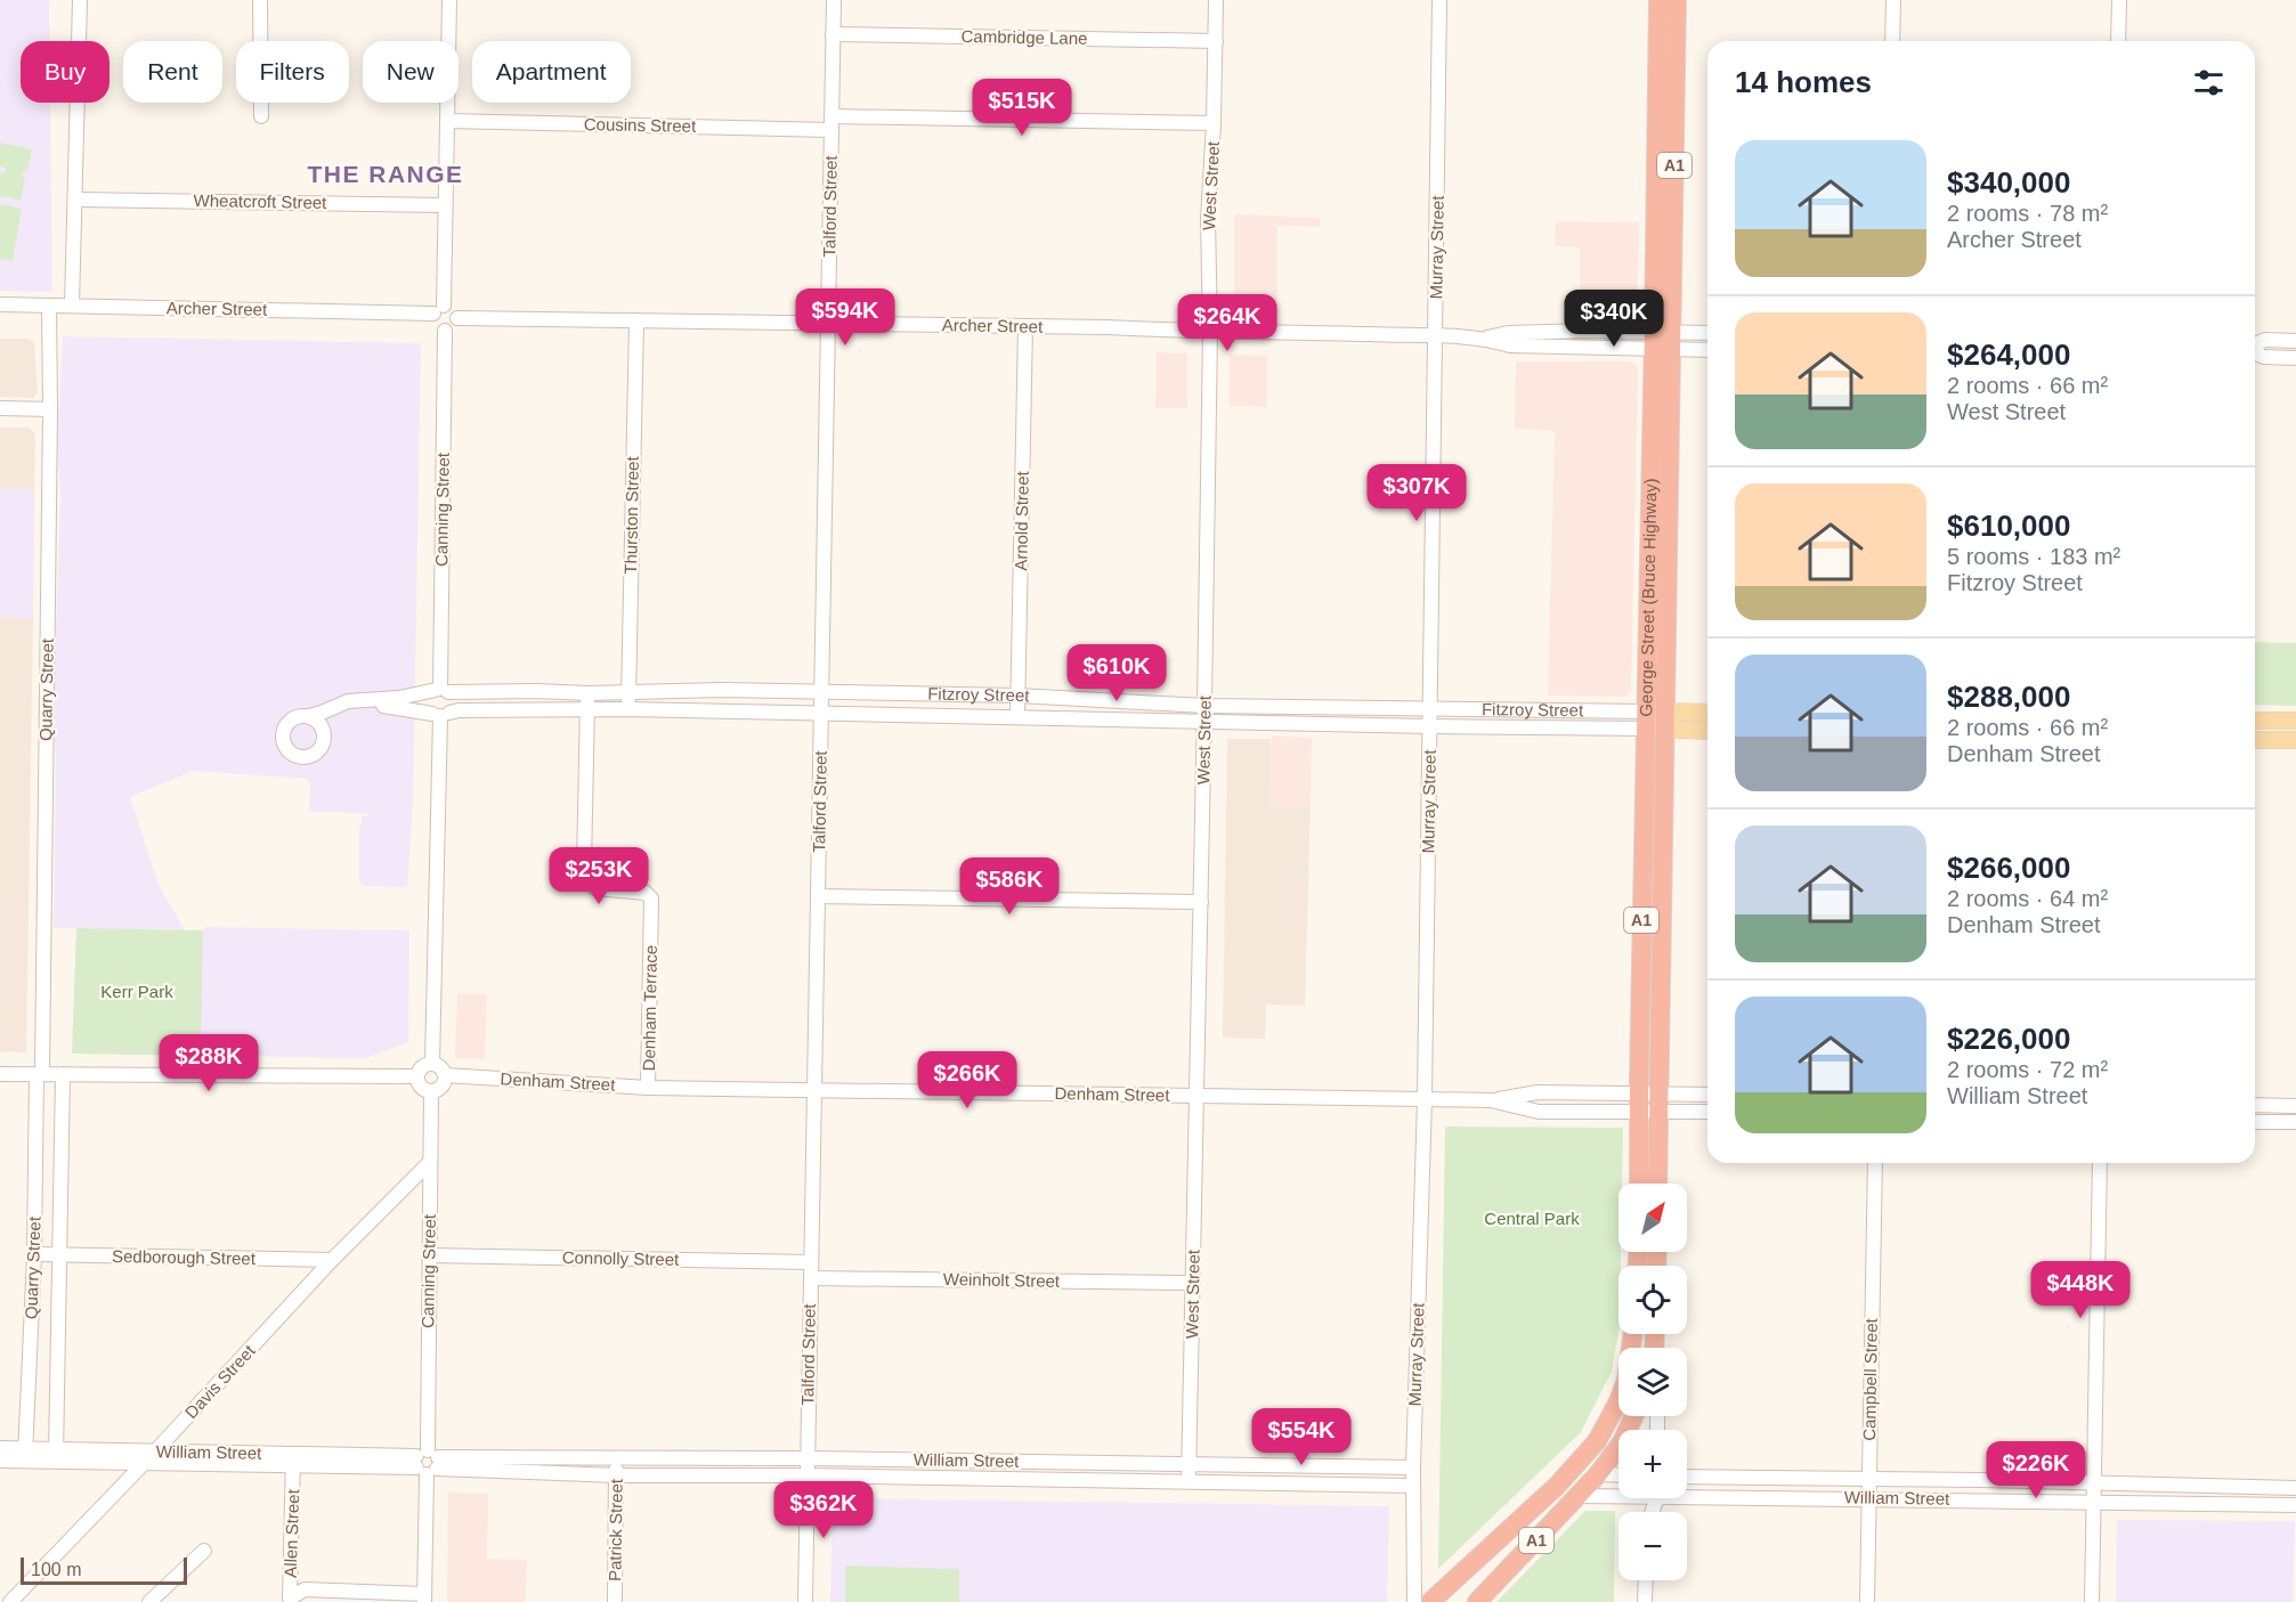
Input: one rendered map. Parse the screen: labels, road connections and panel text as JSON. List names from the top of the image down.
{
  "streets": {
    "highway": ["A1", "George Street (Bruce Highway)"],
    "main road": ["Fitzroy Street"],
    "street": [
      "Cambridge Lane",
      "Cousins Street",
      "West Street",
      "Wheatcroft Street",
      "Talford Street",
      "Murray Street",
      "Archer Street",
      "Canning Street",
      "Thurston Street",
      "Arnold Street",
      "Quarry Street",
      "Denham Terrace",
      "Denham Street",
      "Sedborough Street",
      "Connolly Street",
      "Weinholt Street",
      "Campbell Street",
      "Davis Street",
      "William Street",
      "Patrick Street",
      "Allen Street"
    ]
  },
  "crossings": [
    ["Cambridge Lane", "West Street"],
    ["Cambridge Lane", "Talford Street"],
    ["Cousins Street", "West Street"],
    ["Cousins Street", "Talford Street"],
    ["A1", "William Street"],
    ["West Street", "Archer Street"],
    ["West Street", "Fitzroy Street"],
    ["West Street", "Denham Street"],
    ["West Street", "Weinholt Street"],
    ["West Street", "William Street"],
    ["Talford Street", "Archer Street"],
    ["Talford Street", "Fitzroy Street"],
    ["Talford Street", "Denham Street"],
    ["Talford Street", "Connolly Street"],
    ["Talford Street", "Weinholt Street"],
    ["Talford Street", "William Street"],
    ["Murray Street", "Archer Street"],
    ["Murray Street", "Fitzroy Street"],
    ["Murray Street", "Denham Street"],
    ["Murray Street", "William Street"],
    ["Archer Street", "Canning Street"],
    ["Archer Street", "Thurston Street"],
    ["Archer Street", "Arnold Street"],
    ["Archer Street", "George Street (Bruce Highway)"],
    ["Archer Street", "Quarry Street"],
    ["Canning Street", "Fitzroy Street"],
    ["Canning Street", "Denham Street"],
    ["Canning Street", "Connolly Street"],
    ["Canning Street", "Davis Street"],
    ["Canning Street", "William Street"],
    ["Canning Street", "Allen Street"],
    ["Thurston Street", "Fitzroy Street"],
    ["Arnold Street", "Fitzroy Street"],
    ["George Street (Bruce Highway)", "Fitzroy Street"],
    ["George Street (Bruce Highway)", "Denham Street"],
    ["Quarry Street", "Sedborough Street"],
    ["Quarry Street", "William Street"],
    ["Fitzroy Street", "Denham Terrace"],
    ["Denham Terrace", "Denham Street"],
    ["Sedborough Street", "Davis Street"],
    ["Campbell Street", "William Street"],
    ["Davis Street", "William Street"],
    ["William Street", "Patrick Street"],
    ["William Street", "Allen Street"]
  ],
  "districts": ["THE RANGE"],
  "parks": ["Kerr Park", "Central Park"],
  "scale_bar": "100 m",
  "north": "top right",
  "page": {
    "chip": [
      "Buy",
      "Rent",
      "Filters",
      "New",
      "Apartment"
    ],
    "heading": "14 homes",
    "price": [
      "$515K",
      "$594K",
      "$340K",
      "$264K",
      "$307K",
      "$610K",
      "$253K",
      "$586K",
      "$288K",
      "$266K",
      "$448K",
      "$554K",
      "$226K",
      "$362K"
    ],
    "list": [
      {
        "name": "$340,000",
        "note": "2 rooms · 78 m² · Archer Street"
      },
      {
        "name": "$264,000",
        "note": "2 rooms · 66 m² · West Street"
      },
      {
        "name": "$610,000",
        "note": "5 rooms · 183 m² · Fitzroy Street"
      },
      {
        "name": "$288,000",
        "note": "2 rooms · 66 m² · Denham Street"
      },
      {
        "name": "$266,000",
        "note": "2 rooms · 64 m² · Denham Street"
      },
      {
        "name": "$226,000",
        "note": "2 rooms · 72 m² · William Street"
      }
    ],
    "map_buttons": ["+", "−"],
    "scale": "100 m"
  }
}
